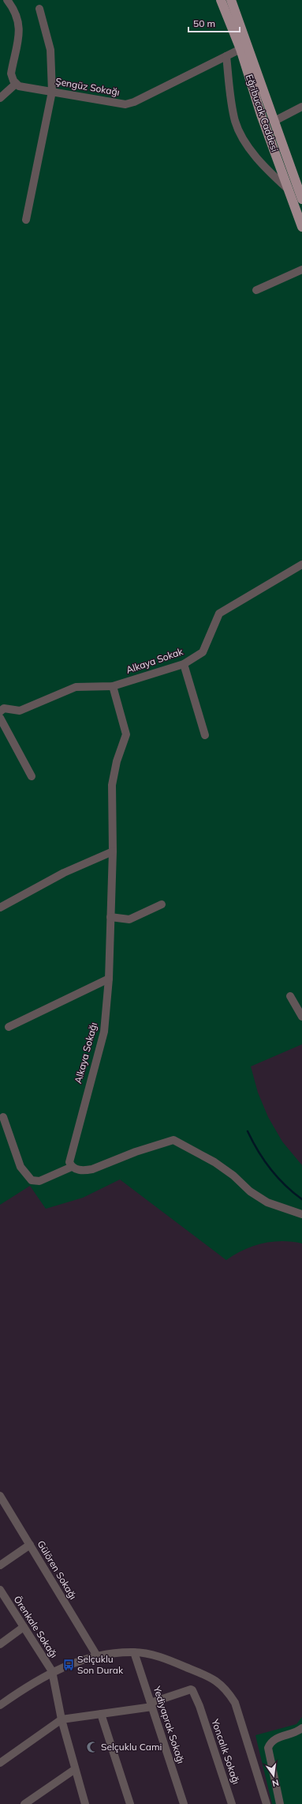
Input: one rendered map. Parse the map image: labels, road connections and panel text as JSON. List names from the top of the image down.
{
  "streets": {
    "main road": ["Eğribucak Caddesi"],
    "street": [
      "Şengüz Sokağı",
      "Alkaya Sokak",
      "Alkaya Sokağı",
      "Gülören Sokağı",
      "Örenkale Sokağı",
      "Yediyaprak Sokağı",
      "Yoncalık Sokağı"
    ]
  },
  "crossings": [
    ["Şengüz Sokağı", "Eğribucak Caddesi"],
    ["Alkaya Sokak", "Alkaya Sokağı"],
    ["Yediyaprak Sokağı", "Yoncalık Sokağı"]
  ],
  "places": {
    "bus stop": ["Selçuklu Son Durak"],
    "mosque": ["Selçuklu Cami"]
  },
  "scale_bar": "50 m",
  "north": "bottom"
}
